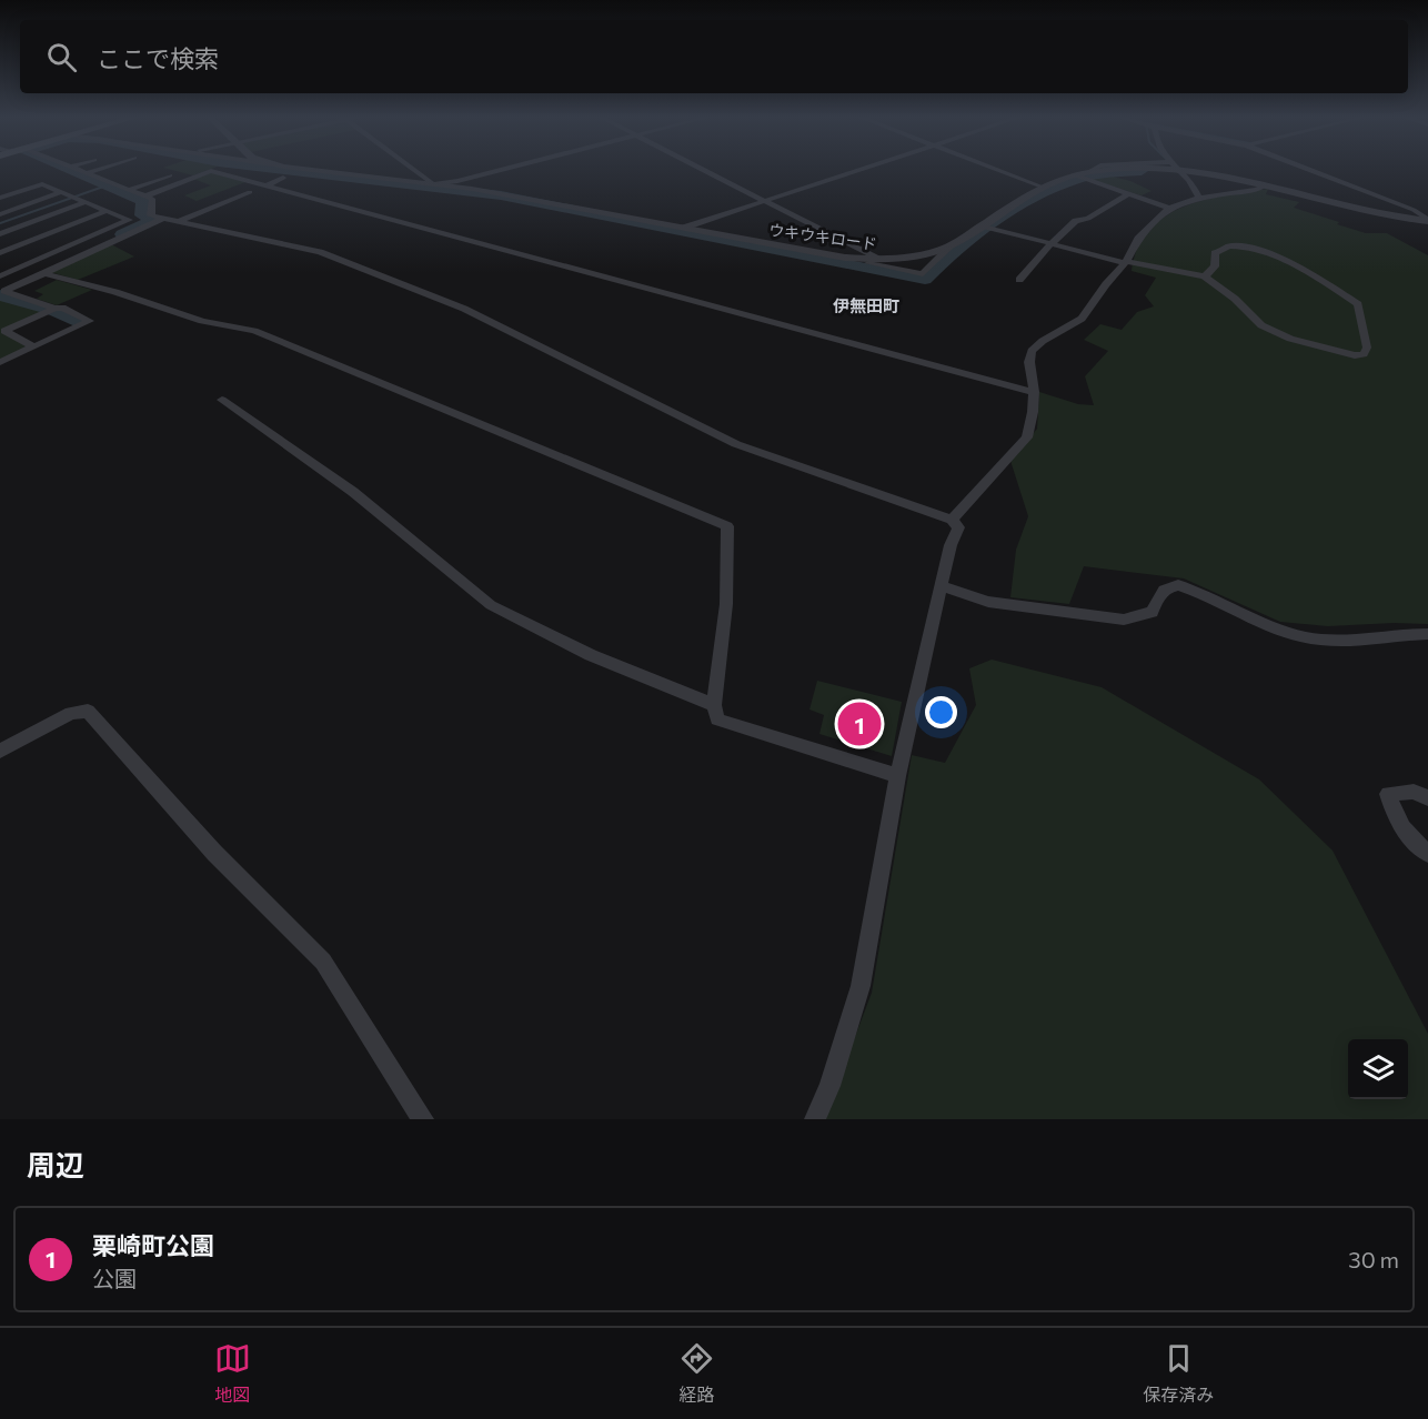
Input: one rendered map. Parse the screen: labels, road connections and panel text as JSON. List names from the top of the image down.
{
  "streets": {
    "street": ["ウキウキロード"]
  },
  "districts": ["伊無田町"],
  "page": {
    "search": "ここで検索",
    "pins": "1",
    "heading": "周辺",
    "list": [
      {
        "mark": "1",
        "name": "栗崎町公園",
        "note": "公園",
        "value": "30 m"
      }
    ],
    "nav": ["地図", "経路", "保存済み"]
  }
}
